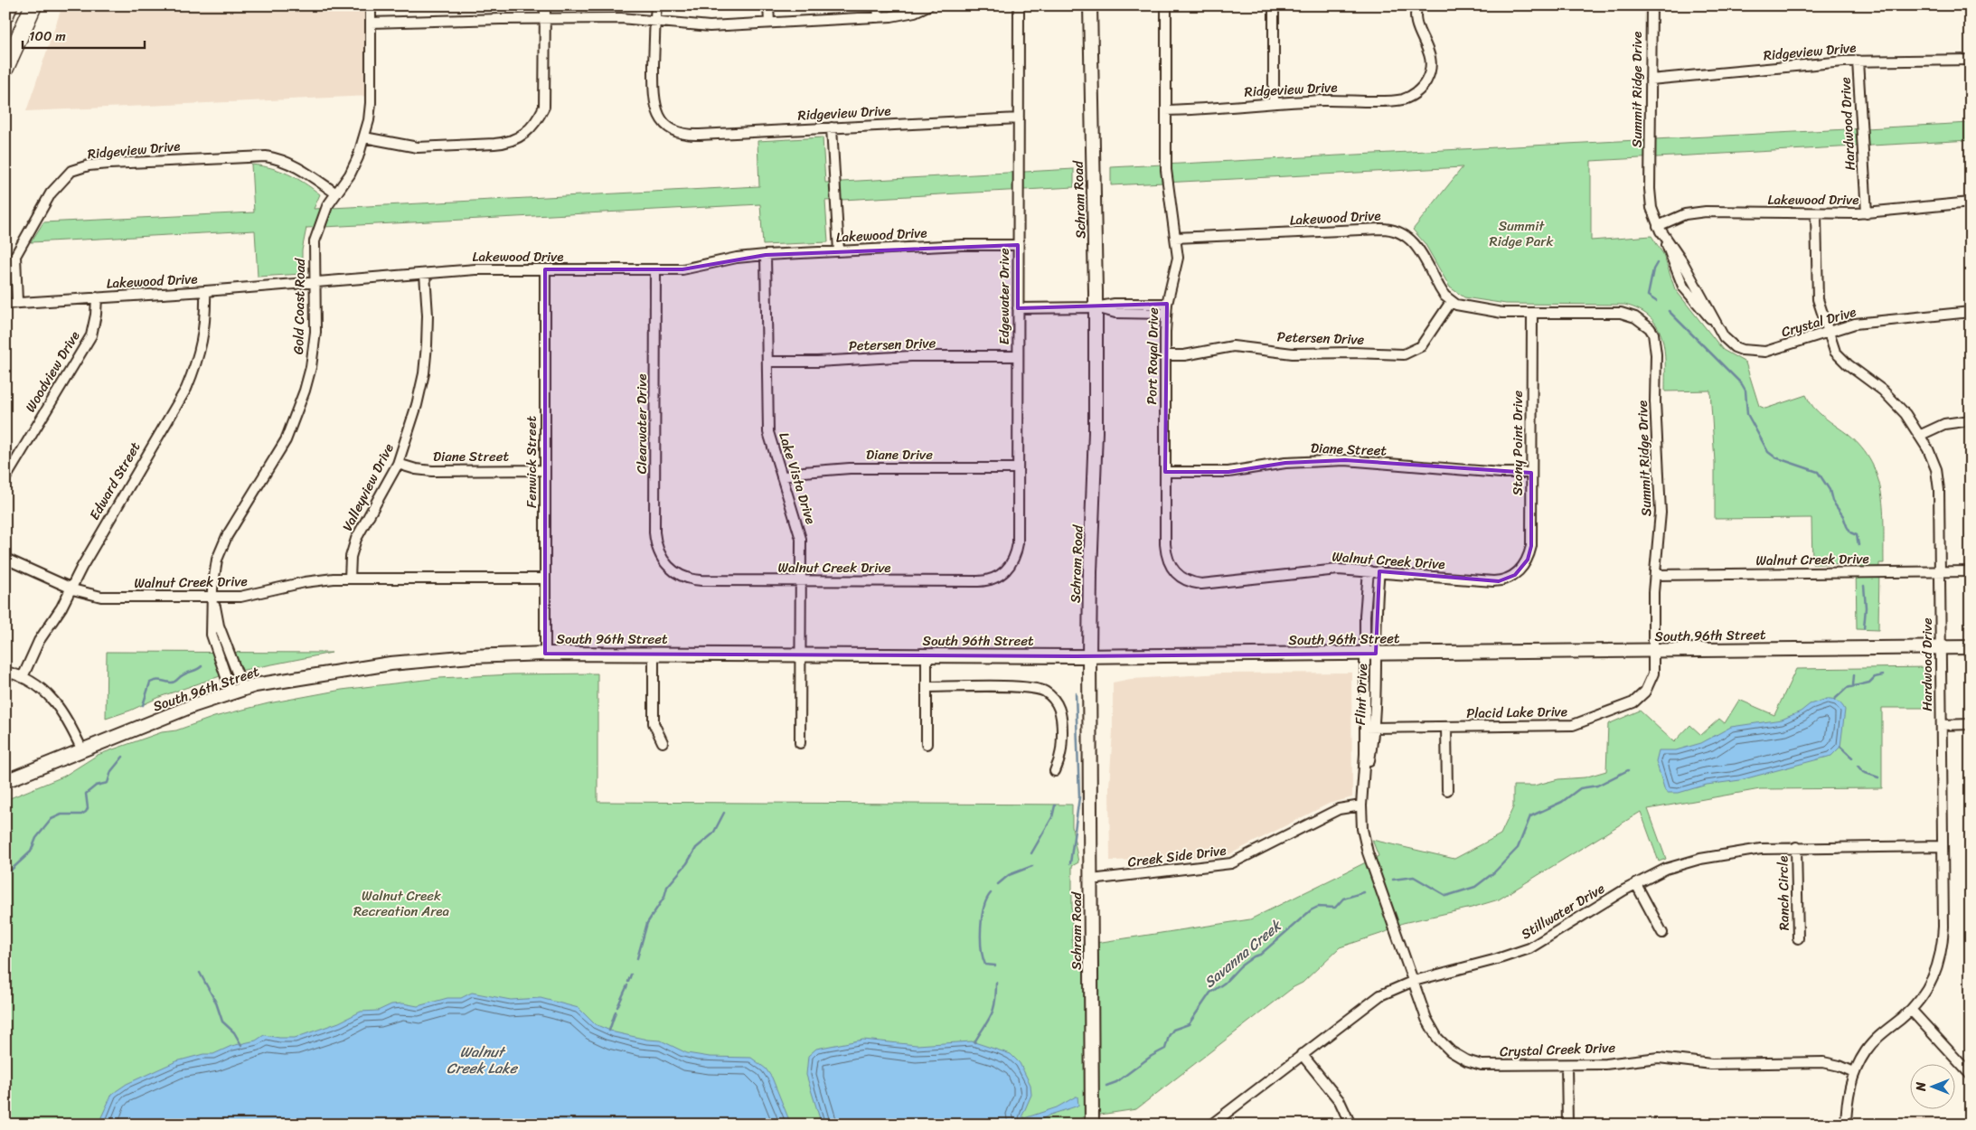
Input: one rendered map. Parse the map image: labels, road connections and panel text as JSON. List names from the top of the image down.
{
  "streets": {
    "main road": ["Schram Road", "South 96th Street"],
    "street": [
      "Ridgeview Drive",
      "Summit Ridge Drive",
      "Hardwood Drive",
      "Lakewood Drive",
      "Edgewater Drive",
      "Gold Coast Road",
      "Crystal Drive",
      "Petersen Drive",
      "Port Royal Drive",
      "Woodview Drive",
      "Clearwater Drive",
      "Stony Point Drive",
      "Diane Street",
      "Diane Drive",
      "Fenwick Street",
      "Lake Vista Drive",
      "Edward Street",
      "Valleyview Drive",
      "Walnut Creek Drive",
      "Flint Drive",
      "Placid Lake Drive",
      "Creek Side Drive",
      "Ranch Circle",
      "Stillwater Drive",
      "Crystal Creek Drive"
    ]
  },
  "crossings": [
    ["Ridgeview Drive", "Summit Ridge Drive"],
    ["Ridgeview Drive", "Hardwood Drive"],
    ["Ridgeview Drive", "Lakewood Drive"],
    ["Ridgeview Drive", "Edgewater Drive"],
    ["Ridgeview Drive", "Gold Coast Road"],
    ["Ridgeview Drive", "Port Royal Drive"],
    ["Summit Ridge Drive", "Lakewood Drive"],
    ["Summit Ridge Drive", "Crystal Drive"],
    ["Summit Ridge Drive", "Stony Point Drive"],
    ["Summit Ridge Drive", "Walnut Creek Drive"],
    ["Summit Ridge Drive", "South 96th Street"],
    ["Summit Ridge Drive", "Placid Lake Drive"],
    ["Hardwood Drive", "Lakewood Drive"],
    ["Hardwood Drive", "Crystal Drive"],
    ["Hardwood Drive", "Walnut Creek Drive"],
    ["Hardwood Drive", "South 96th Street"],
    ["Hardwood Drive", "Stillwater Drive"],
    ["Hardwood Drive", "Crystal Creek Drive"],
    ["Schram Road", "South 96th Street"],
    ["Schram Road", "Creek Side Drive"],
    ["Lakewood Drive", "Edgewater Drive"],
    ["Lakewood Drive", "Gold Coast Road"],
    ["Lakewood Drive", "Crystal Drive"],
    ["Lakewood Drive", "Petersen Drive"],
    ["Lakewood Drive", "Port Royal Drive"],
    ["Lakewood Drive", "Woodview Drive"],
    ["Lakewood Drive", "Clearwater Drive"],
    ["Lakewood Drive", "Fenwick Street"],
    ["Lakewood Drive", "Lake Vista Drive"],
    ["Lakewood Drive", "Edward Street"],
    ["Lakewood Drive", "Valleyview Drive"],
    ["Edgewater Drive", "Petersen Drive"],
    ["Edgewater Drive", "Diane Drive"],
    ["Edgewater Drive", "Walnut Creek Drive"],
    ["Gold Coast Road", "Walnut Creek Drive"],
    ["Gold Coast Road", "South 96th Street"],
    ["Petersen Drive", "Port Royal Drive"],
    ["Petersen Drive", "Lake Vista Drive"],
    ["Port Royal Drive", "Diane Street"],
    ["Port Royal Drive", "Walnut Creek Drive"],
    ["Clearwater Drive", "Walnut Creek Drive"],
    ["Stony Point Drive", "Diane Street"],
    ["Stony Point Drive", "Walnut Creek Drive"],
    ["Diane Street", "Fenwick Street"],
    ["Diane Street", "Valleyview Drive"],
    ["Diane Drive", "Lake Vista Drive"],
    ["Fenwick Street", "Walnut Creek Drive"],
    ["Fenwick Street", "South 96th Street"],
    ["Lake Vista Drive", "Walnut Creek Drive"],
    ["Lake Vista Drive", "South 96th Street"],
    ["Edward Street", "Walnut Creek Drive"],
    ["Valleyview Drive", "Walnut Creek Drive"],
    ["Walnut Creek Drive", "Flint Drive"],
    ["South 96th Street", "Flint Drive"],
    ["South 96th Street", "Placid Lake Drive"],
    ["Flint Drive", "Placid Lake Drive"],
    ["Flint Drive", "Creek Side Drive"],
    ["Flint Drive", "Stillwater Drive"],
    ["Flint Drive", "Crystal Creek Drive"],
    ["Ranch Circle", "Stillwater Drive"],
    ["Stillwater Drive", "Crystal Creek Drive"]
  ],
  "water": ["Savanna Creek", "Walnut Creek Lake"],
  "parks": ["Summit Ridge Park", "Walnut Creek Recreation Area"],
  "scale_bar": "100 m",
  "north": "left"
}
